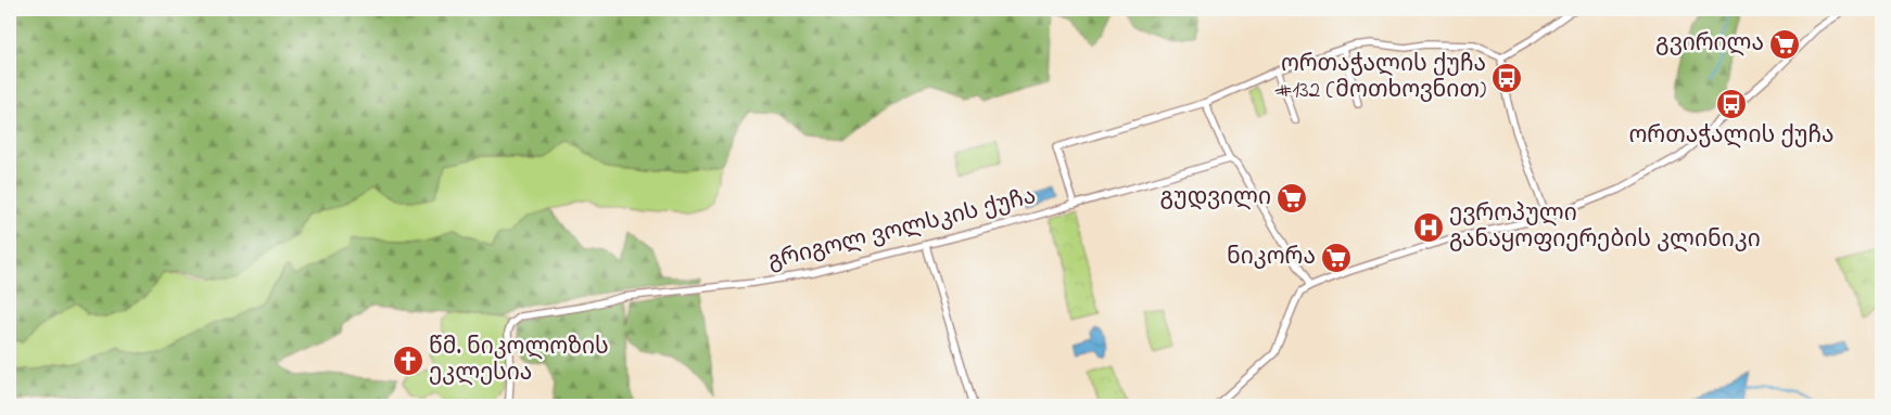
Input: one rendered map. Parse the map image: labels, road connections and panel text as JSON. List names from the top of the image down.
{
  "streets": {
    "street": ["გრიგოლ ვოლსკის ქუჩა"]
  },
  "places": {
    "supermarket": ["გვირილა", "გუდვილი", "ნიკორა"],
    "bus stop": ["ორთაჭალის ქუჩა #132 (მოთხოვნით)", "ორთაჭალის ქუჩა"],
    "hospital": ["ევროპული განაყოფიერების კლინიკი"],
    "church": ["წმ. ნიკოლოზის ეკლესია"]
  }
}
